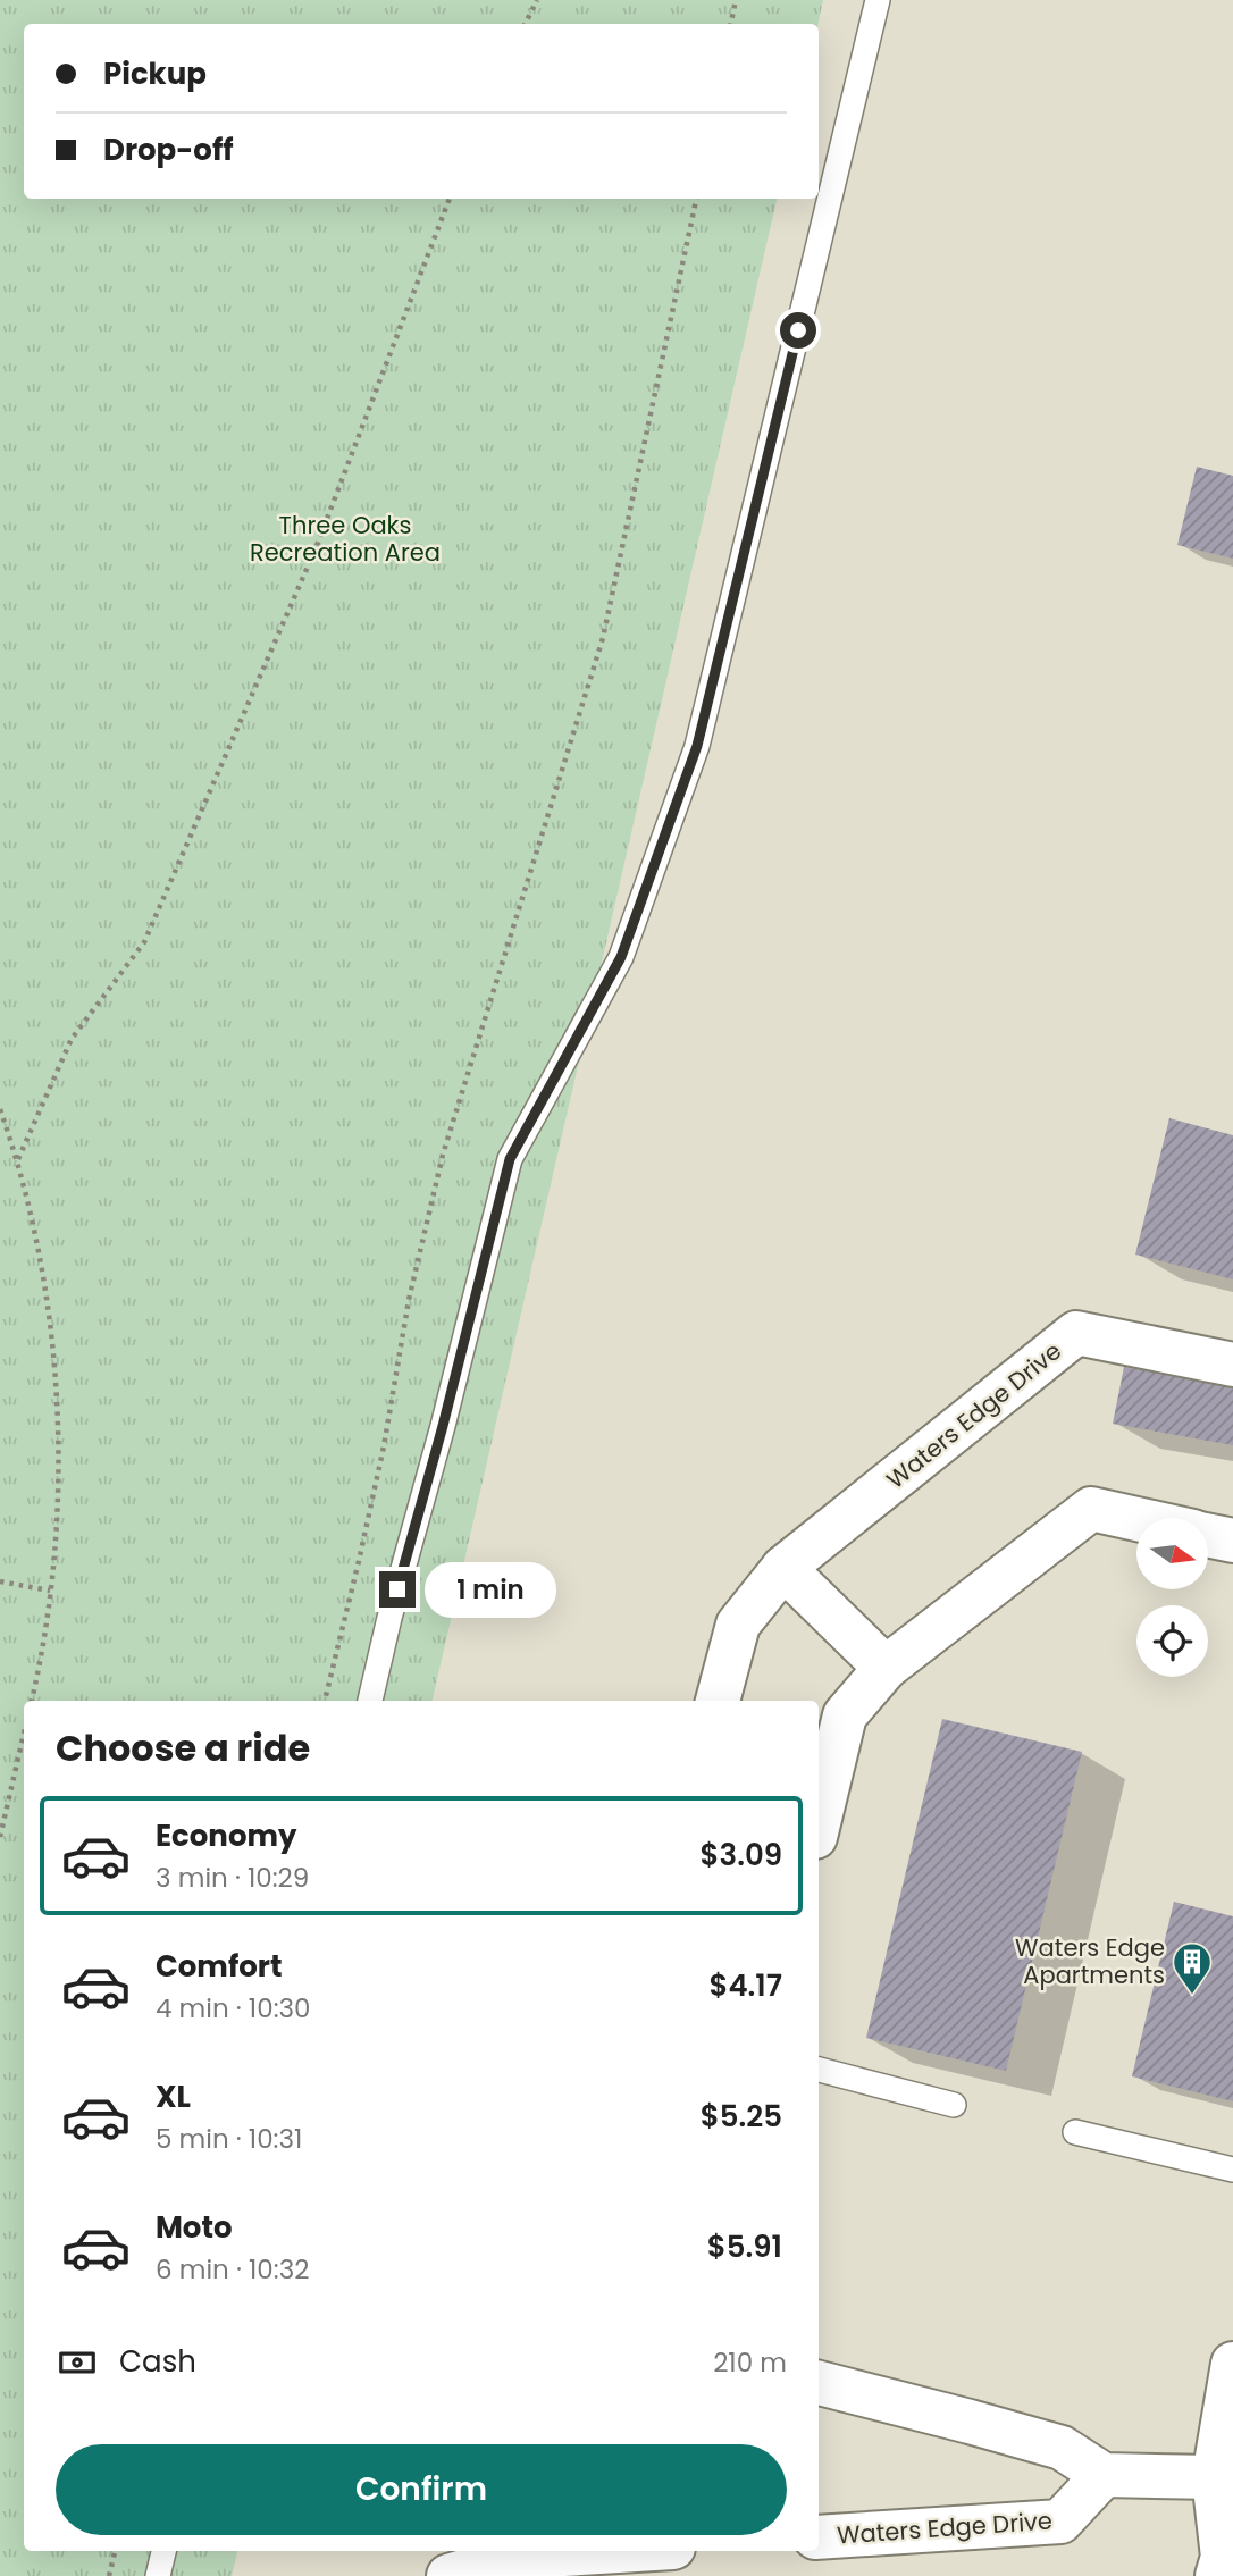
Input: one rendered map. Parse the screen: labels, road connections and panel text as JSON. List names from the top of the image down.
{
  "streets": {
    "street": ["Waters Edge Drive"]
  },
  "parks": ["Three Oaks Recreation Area"],
  "places": {
    "building": ["Waters Edge Apartments"]
  },
  "north": "right",
  "page": {
    "banner": ["Pickup", "Drop-off"],
    "bubble": "1 min",
    "heading": "Choose a ride",
    "list": [
      {
        "name": "Economy",
        "note": "3 min · 10:29",
        "value": "$3.09"
      },
      {
        "name": "Comfort",
        "note": "4 min · 10:30",
        "value": "$4.17"
      },
      {
        "name": "XL",
        "note": "5 min · 10:31",
        "value": "$5.25"
      },
      {
        "name": "Moto",
        "note": "6 min · 10:32",
        "value": "$5.91"
      }
    ],
    "pay": ["Cash", "210 m"],
    "buttons": "Confirm"
  }
}
